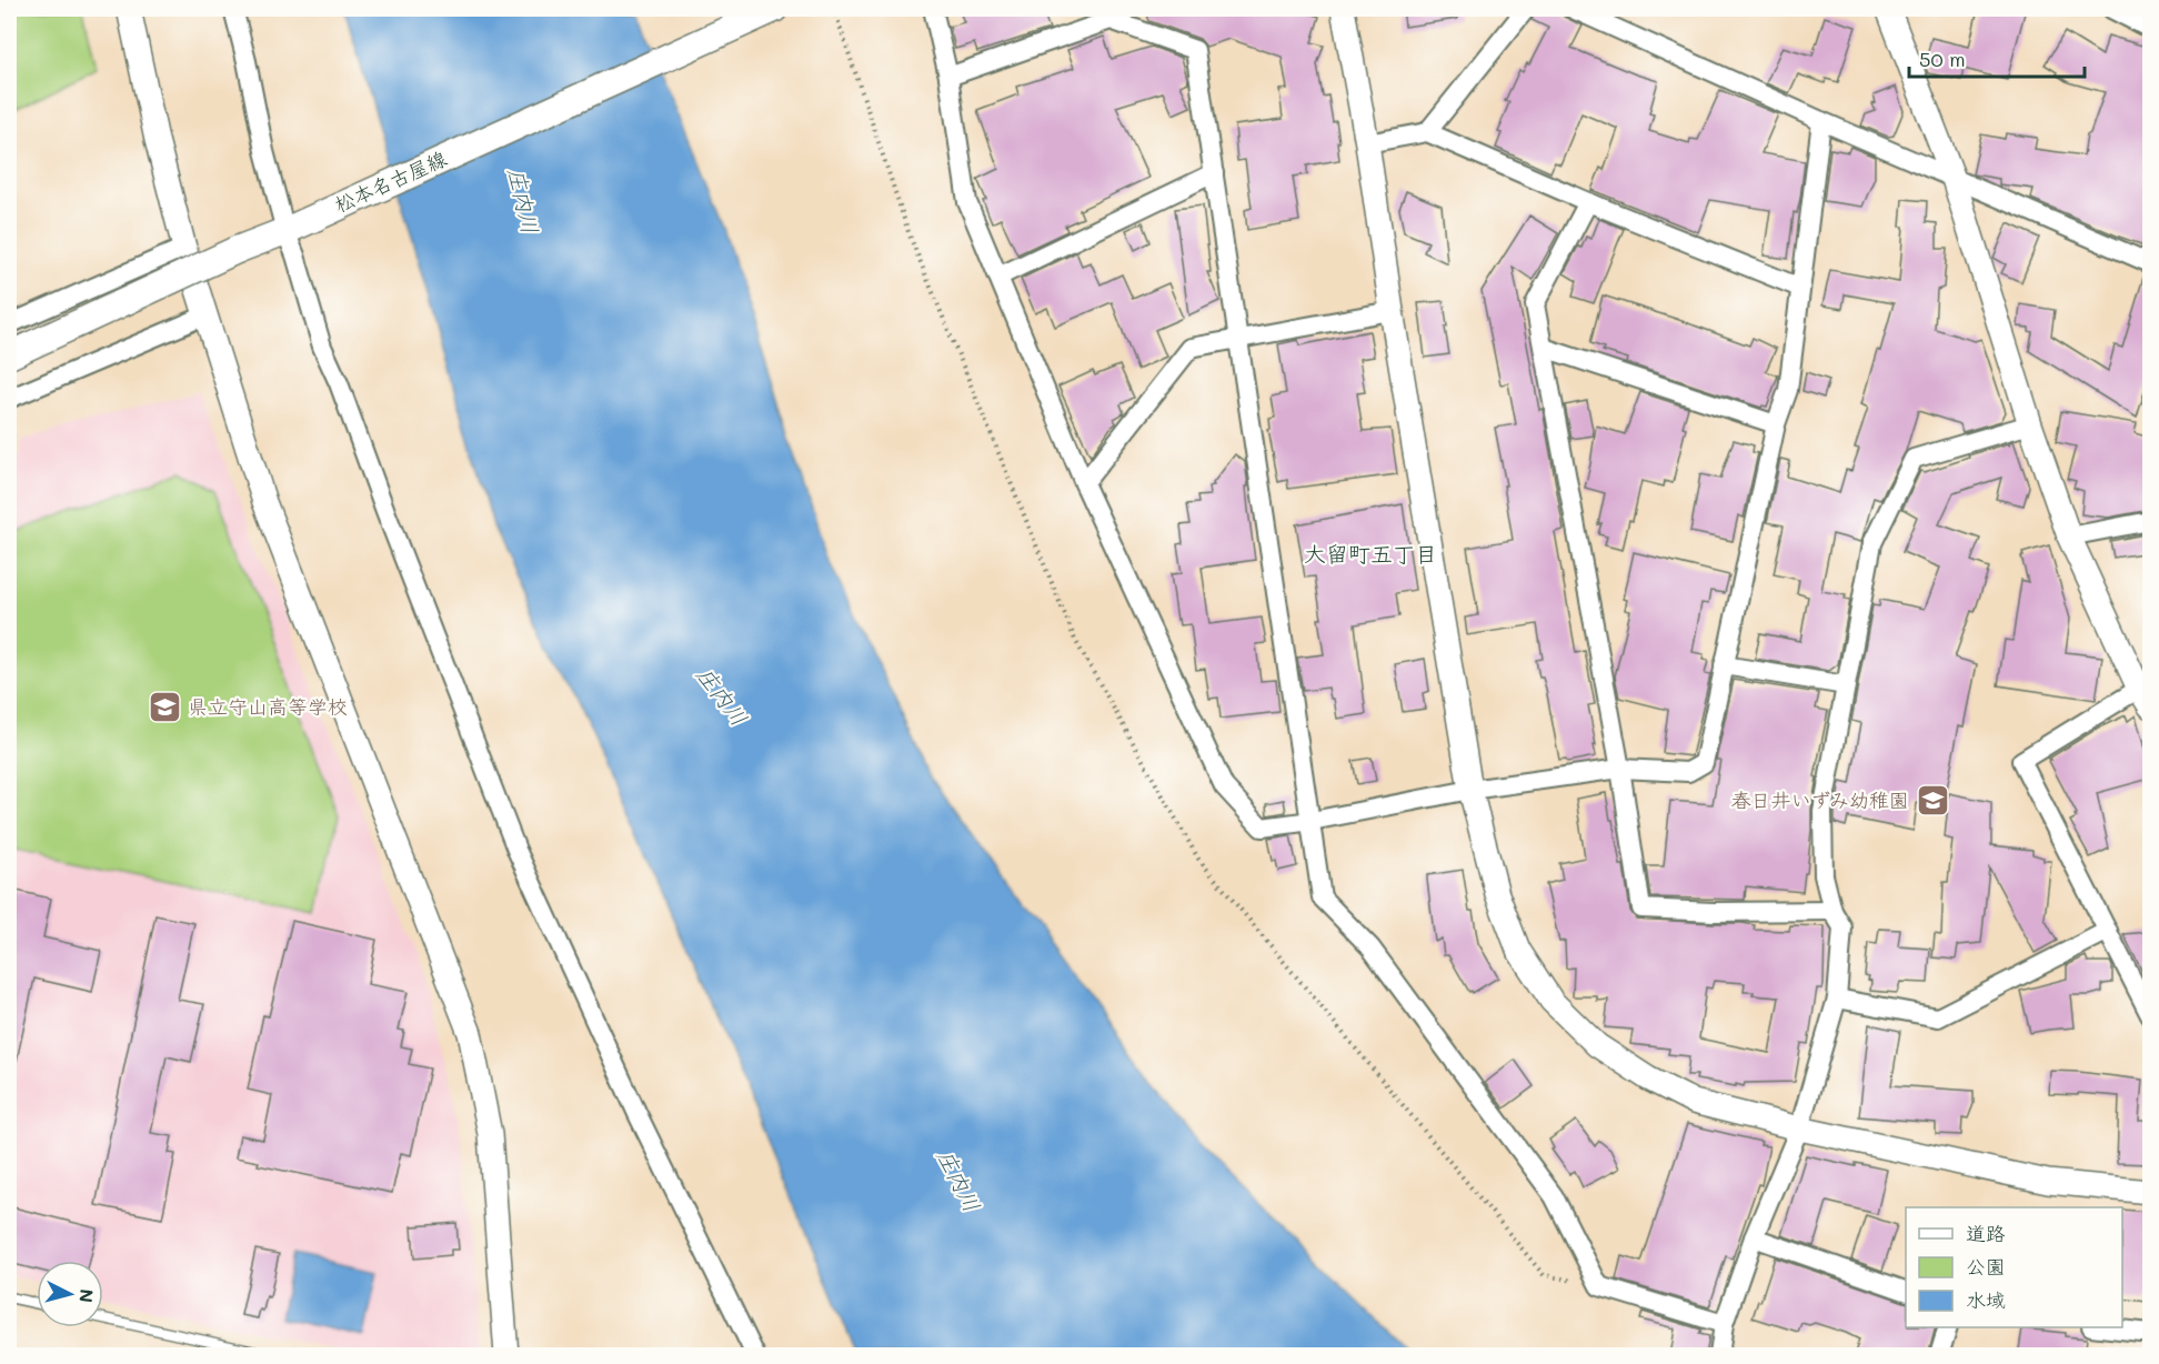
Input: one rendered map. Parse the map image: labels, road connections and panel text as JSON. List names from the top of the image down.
{
  "streets": {
    "main road": ["松本名古屋線"]
  },
  "districts": ["大留町五丁目"],
  "water": ["庄内川"],
  "places": {
    "school or university": ["県立守山高等学校", "春日井いずみ幼稚園"]
  },
  "legend": ["道路", "公園", "水域"],
  "scale_bar": "50 m",
  "north": "right"
}
